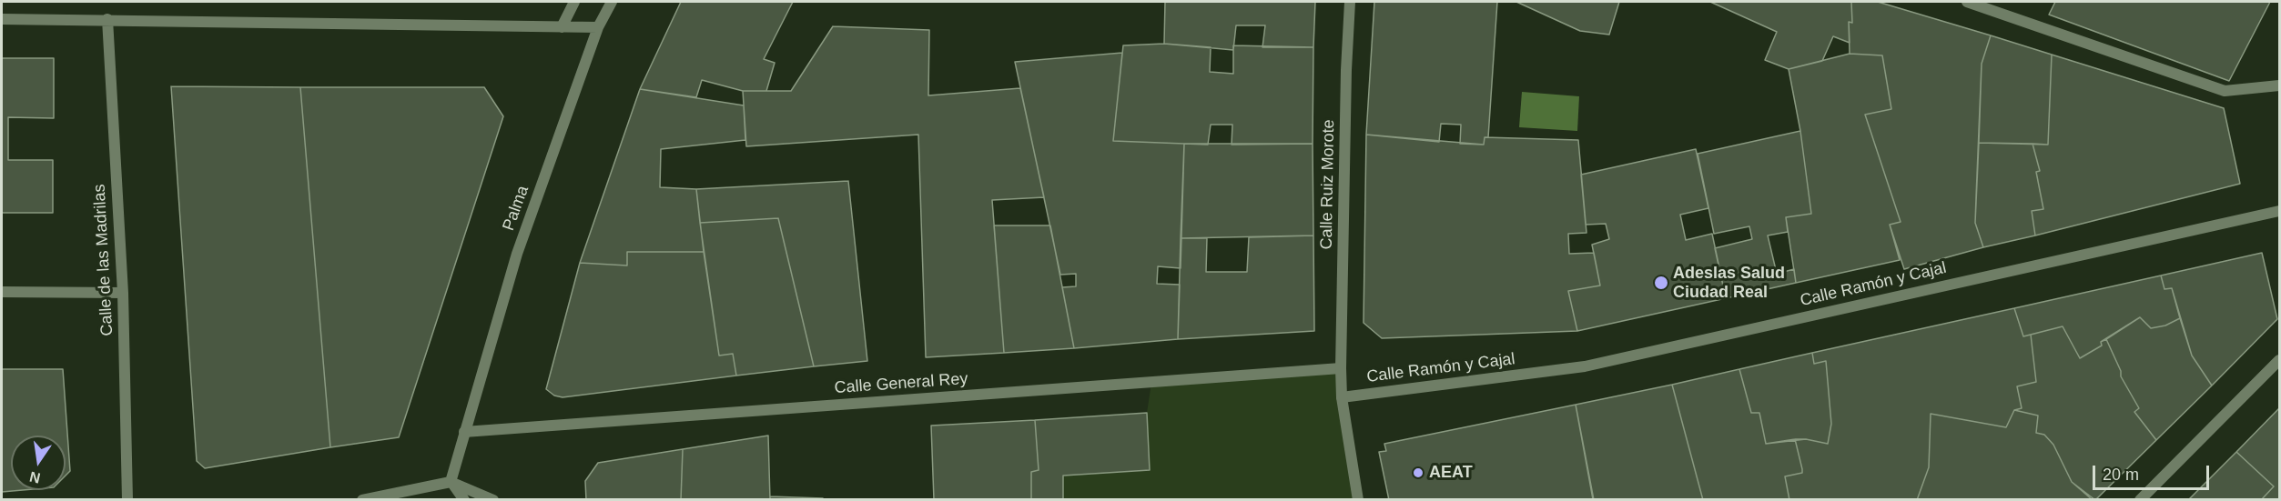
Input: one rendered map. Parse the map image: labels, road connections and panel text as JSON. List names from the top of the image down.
{
  "streets": {
    "street": [
      "Calle Ruiz Morote",
      "Palma",
      "Calle de las Madrilas",
      "Calle Ramón y Cajal",
      "Calle General Rey"
    ]
  },
  "crossings": [
    ["Calle Ruiz Morote", "Calle Ramón y Cajal"],
    ["Calle Ruiz Morote", "Calle General Rey"],
    ["Palma", "Calle General Rey"]
  ],
  "places": ["Adeslas Salud Ciudad Real", "AEAT"],
  "scale_bar": "20 m",
  "north": "bottom"
}
